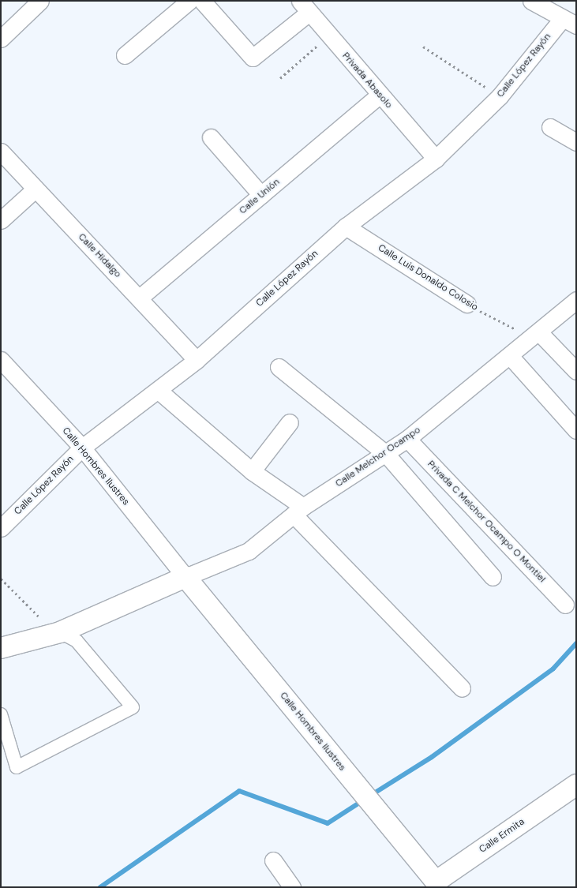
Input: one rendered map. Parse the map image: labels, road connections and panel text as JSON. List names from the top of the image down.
{
  "streets": {
    "street": [
      "Calle López Rayón",
      "Privada Abasolo",
      "Calle Unión",
      "Calle Hidalgo",
      "Calle Luis Donaldo Colosio",
      "Calle Melchor Ocampo",
      "Calle Hombres Ilustres",
      "Privada C Melchor Ocampo O Montiel",
      "Calle Ermita"
    ]
  },
  "crossings": [
    ["Calle López Rayón", "Privada Abasolo"],
    ["Calle López Rayón", "Calle Hidalgo"],
    ["Calle López Rayón", "Calle Luis Donaldo Colosio"],
    ["Calle López Rayón", "Calle Hombres Ilustres"],
    ["Privada Abasolo", "Calle Unión"],
    ["Calle Unión", "Calle Hidalgo"],
    ["Calle Luis Donaldo Colosio", "Calle Melchor Ocampo"],
    ["Calle Melchor Ocampo", "Calle Hombres Ilustres"],
    ["Calle Melchor Ocampo", "Privada C Melchor Ocampo O Montiel"],
    ["Calle Hombres Ilustres", "Calle Ermita"]
  ]
}
